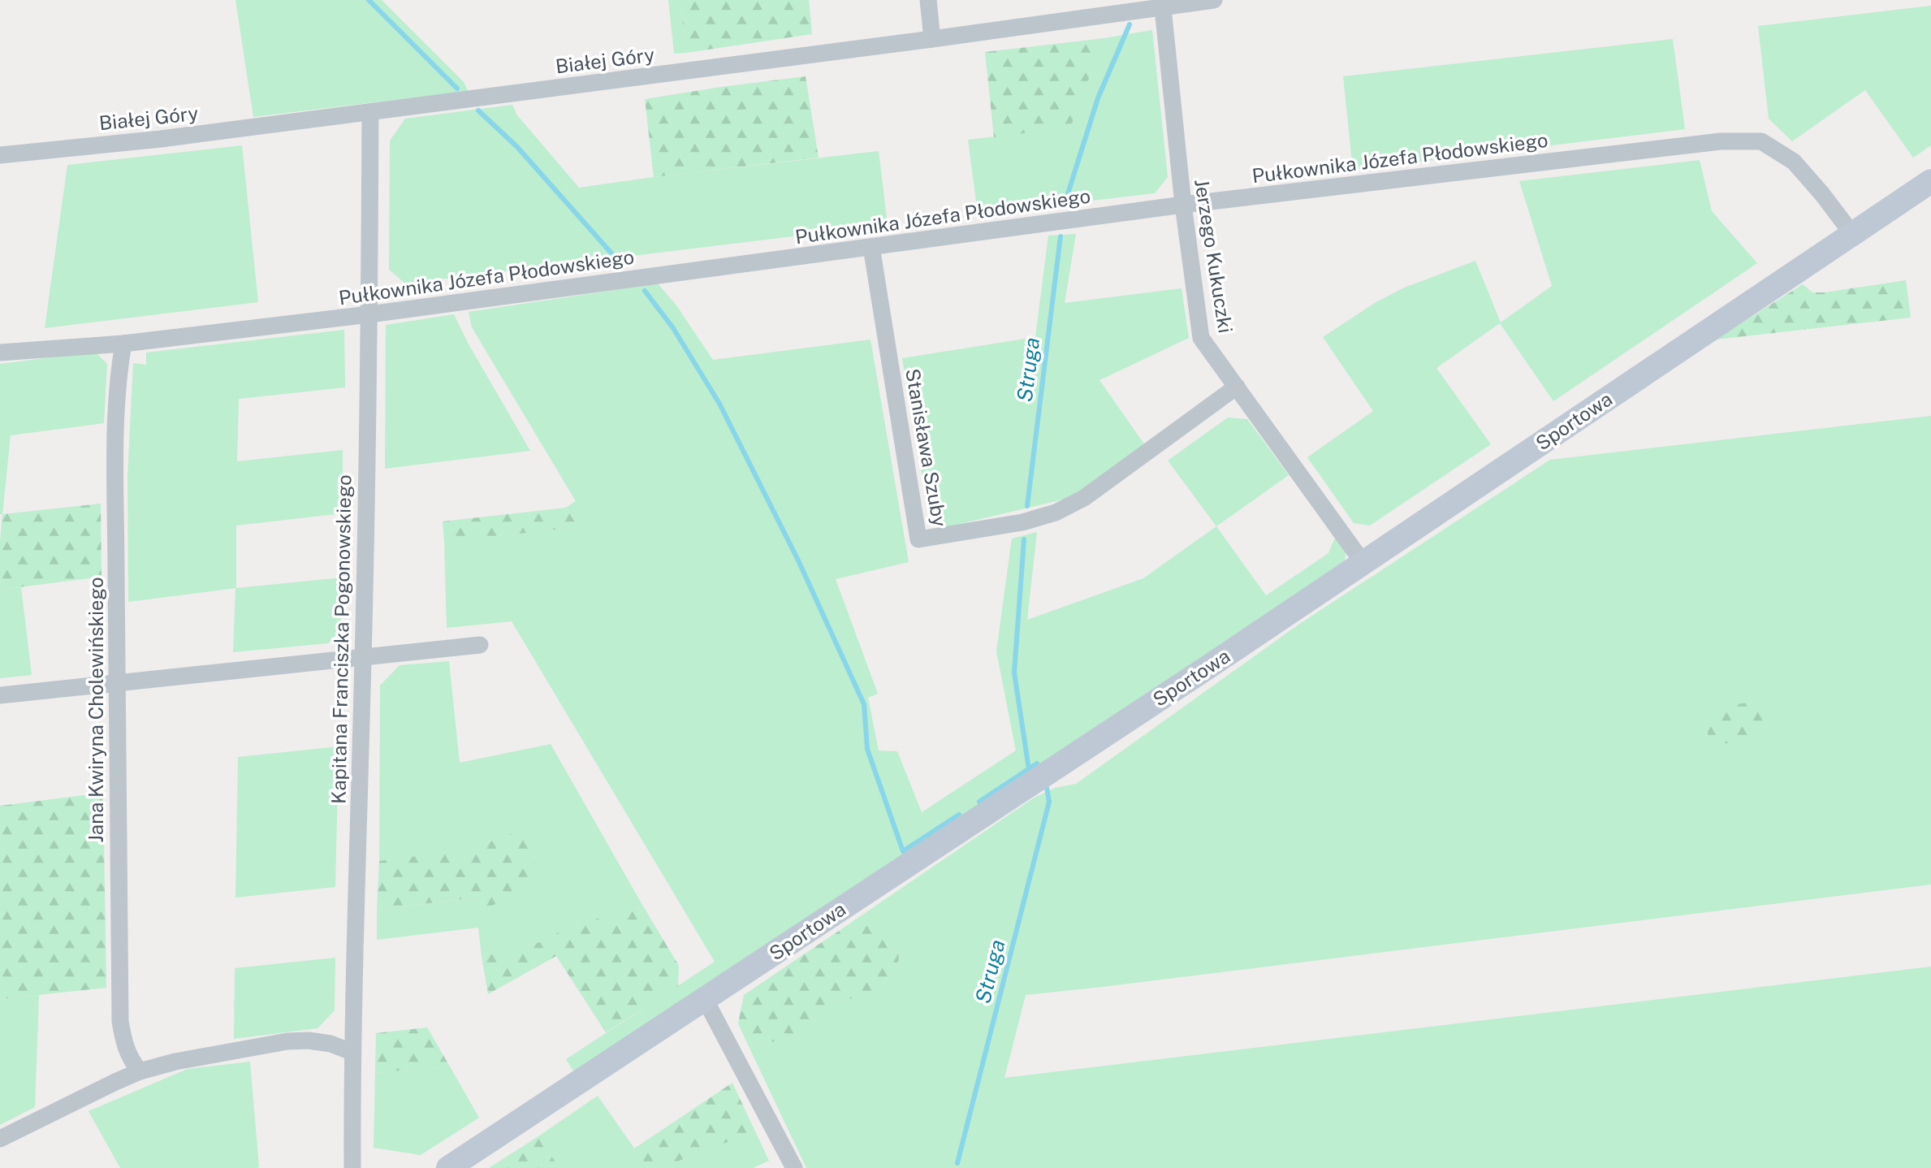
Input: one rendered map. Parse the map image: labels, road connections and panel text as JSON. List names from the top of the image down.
{
  "streets": {
    "street": [
      "Białej Góry",
      "Pułkownika Józefa Płodowskiego",
      "Jerzego Kukuczki",
      "Sportowa",
      "Stanisława Szuby",
      "Kapitana Franciszka Pogonowskiego",
      "Jana Kwiryna Cholewińskiego"
    ]
  },
  "crossings": [
    ["Białej Góry", "Jerzego Kukuczki"],
    ["Białej Góry", "Kapitana Franciszka Pogonowskiego"],
    ["Pułkownika Józefa Płodowskiego", "Jerzego Kukuczki"],
    ["Pułkownika Józefa Płodowskiego", "Sportowa"],
    ["Pułkownika Józefa Płodowskiego", "Stanisława Szuby"],
    ["Pułkownika Józefa Płodowskiego", "Kapitana Franciszka Pogonowskiego"],
    ["Pułkownika Józefa Płodowskiego", "Jana Kwiryna Cholewińskiego"],
    ["Jerzego Kukuczki", "Sportowa"],
    ["Jerzego Kukuczki", "Stanisława Szuby"]
  ],
  "water": ["Struga"]
}
